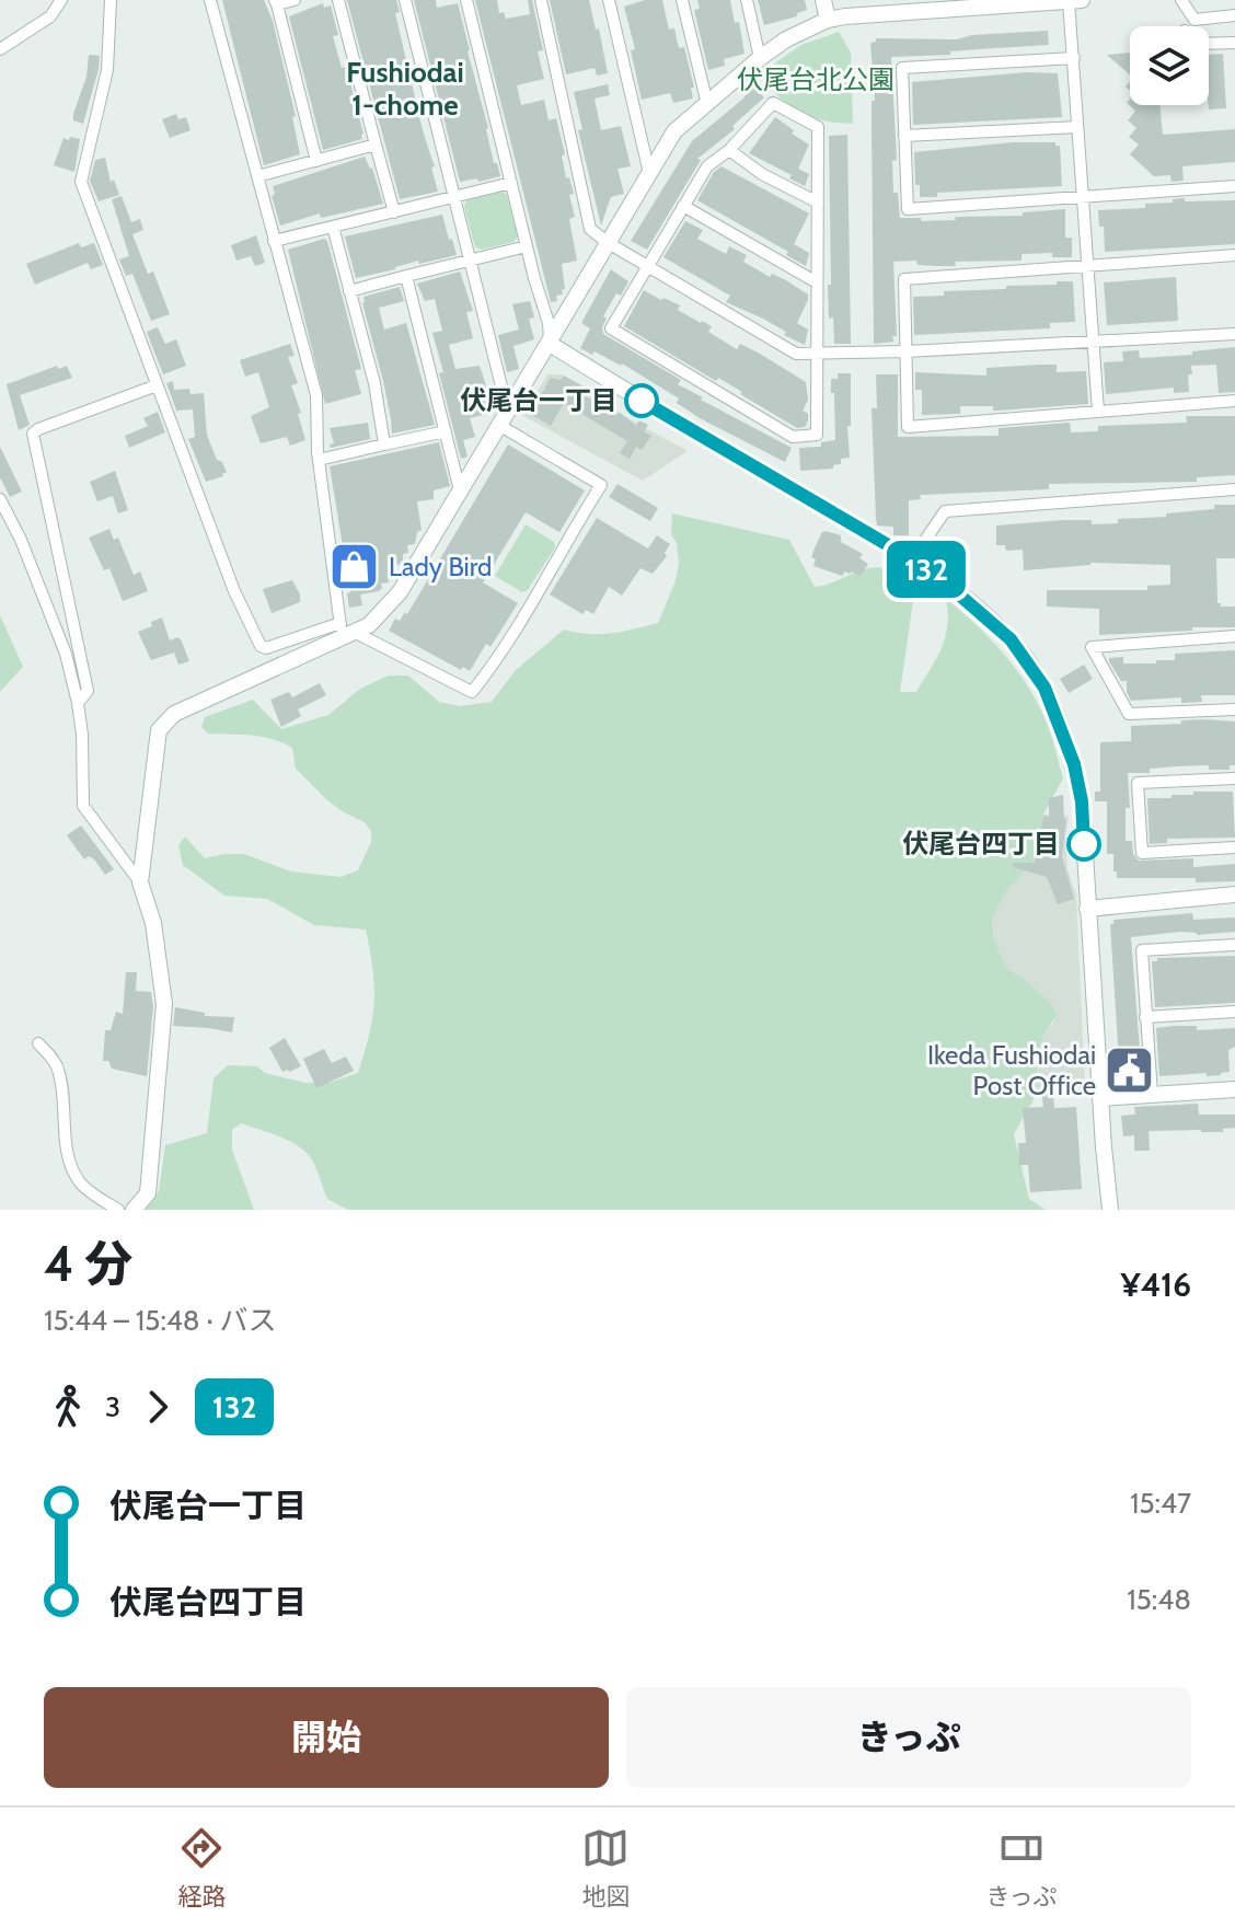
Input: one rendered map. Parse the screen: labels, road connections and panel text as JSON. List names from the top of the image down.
{
  "districts": ["Fushiodai 1-chome"],
  "parks": ["伏尾台北公園"],
  "places": {
    "other": ["伏尾台一丁目", "伏尾台四丁目"],
    "shop": ["Lady Bird"],
    "public building": ["Ikeda Fushiodai Post Office"]
  },
  "lines": ["bus line 132"],
  "page": {
    "on_map": "132",
    "heading": ["4 分", "15:44 – 15:48 · バス", "¥416"],
    "legs": ["3", "132"],
    "list": [
      {
        "name": "伏尾台一丁目",
        "value": "15:47"
      },
      {
        "name": "伏尾台四丁目",
        "value": "15:48"
      }
    ],
    "buttons": ["開始", "きっぷ"],
    "tabs": ["経路", "地図", "きっぷ"]
  }
}
